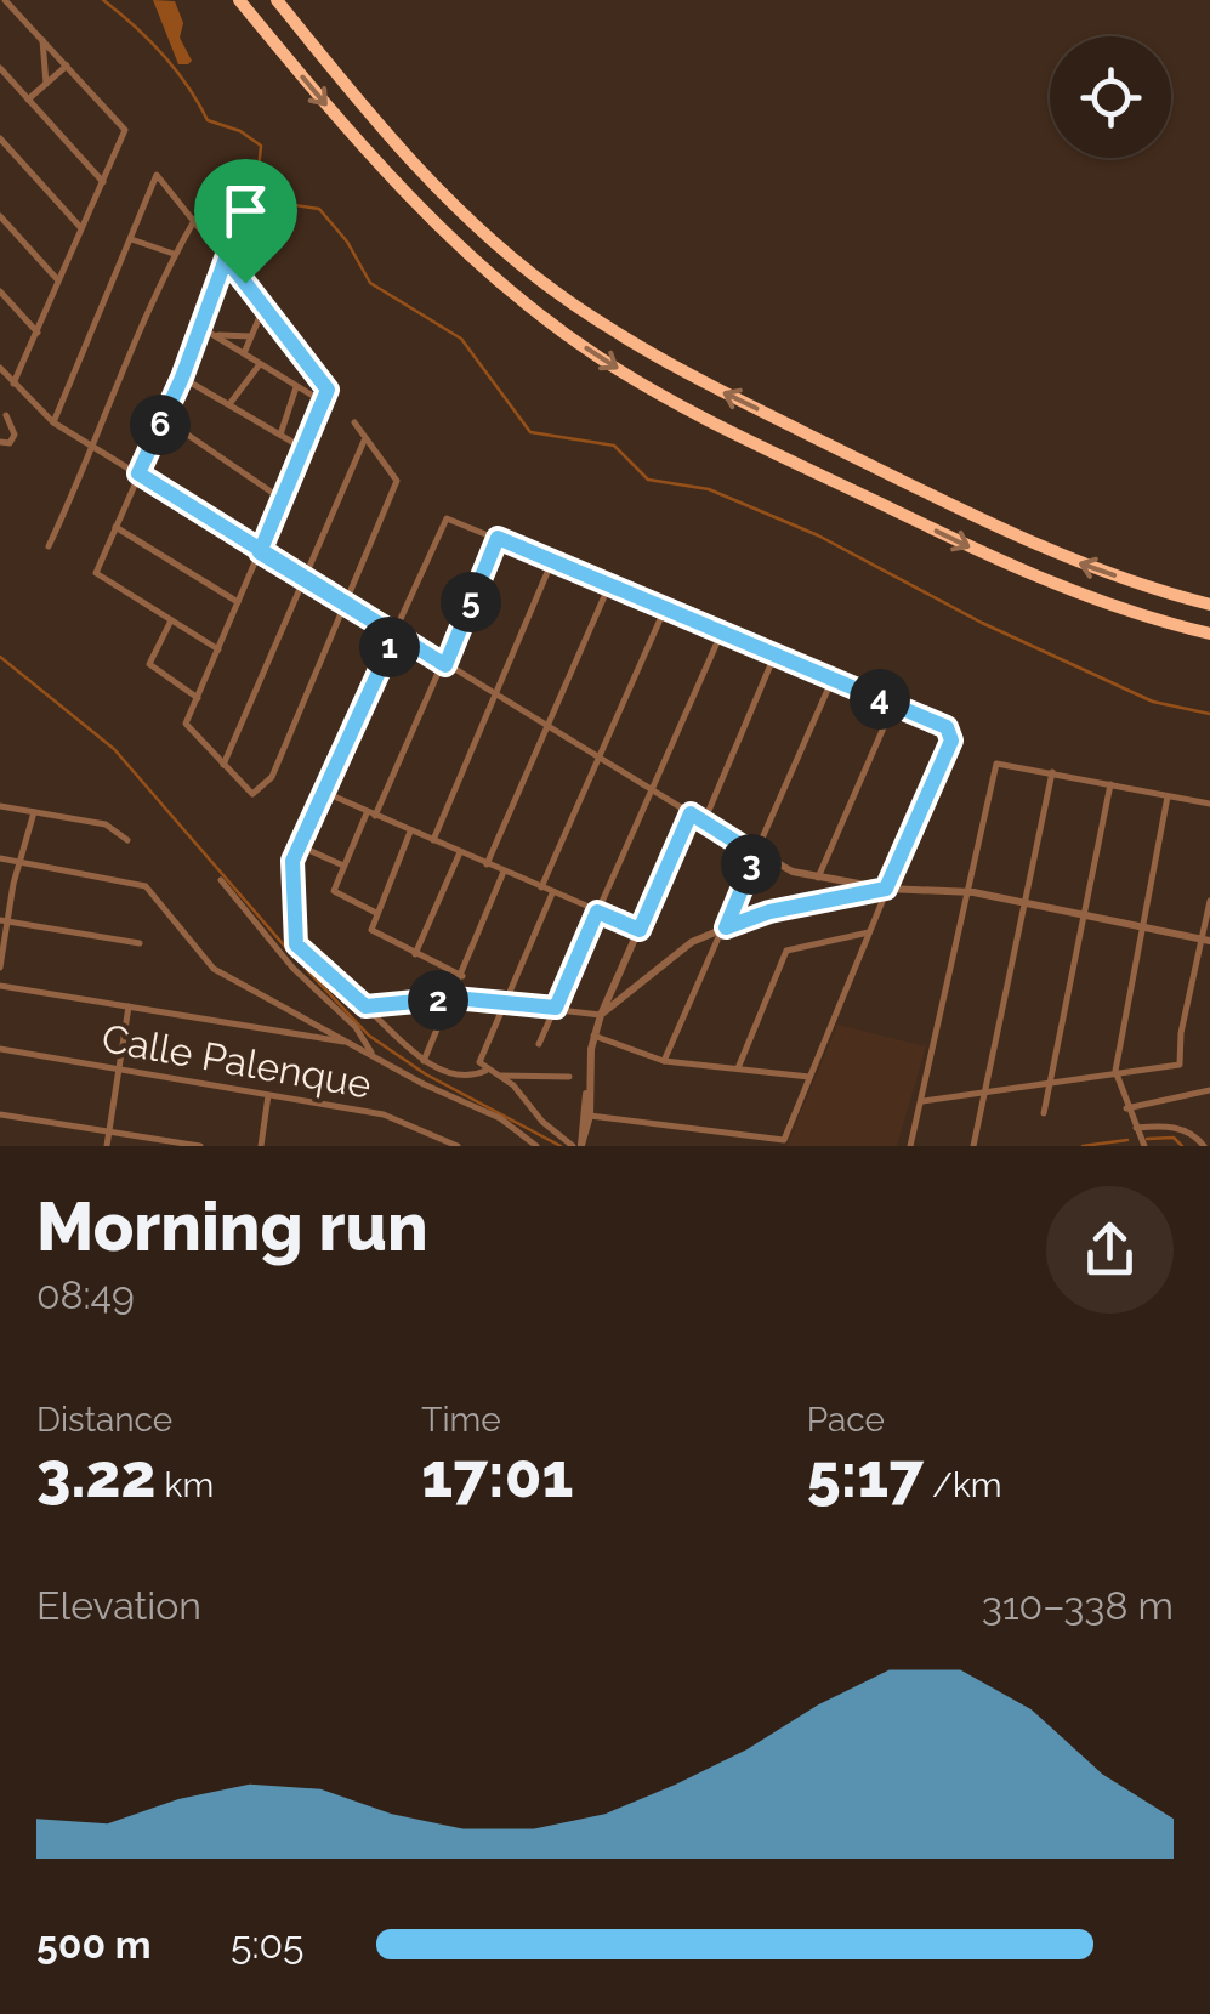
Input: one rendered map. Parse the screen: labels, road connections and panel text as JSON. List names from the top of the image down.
{
  "streets": {
    "street": ["Calle Palenque"]
  },
  "page": {
    "pins": [
      "6",
      "5",
      "1",
      "4",
      "3",
      "2"
    ],
    "heading": ["Morning run", "08:49"],
    "stats": [
      ["Distance", "3.22 km"],
      ["Time", "17:01"],
      ["Pace", "5:17 /km"]
    ],
    "chart": ["Elevation", "310–338 m"],
    "list": [
      {
        "name": "500 m",
        "note": "5:05"
      }
    ]
  }
}
